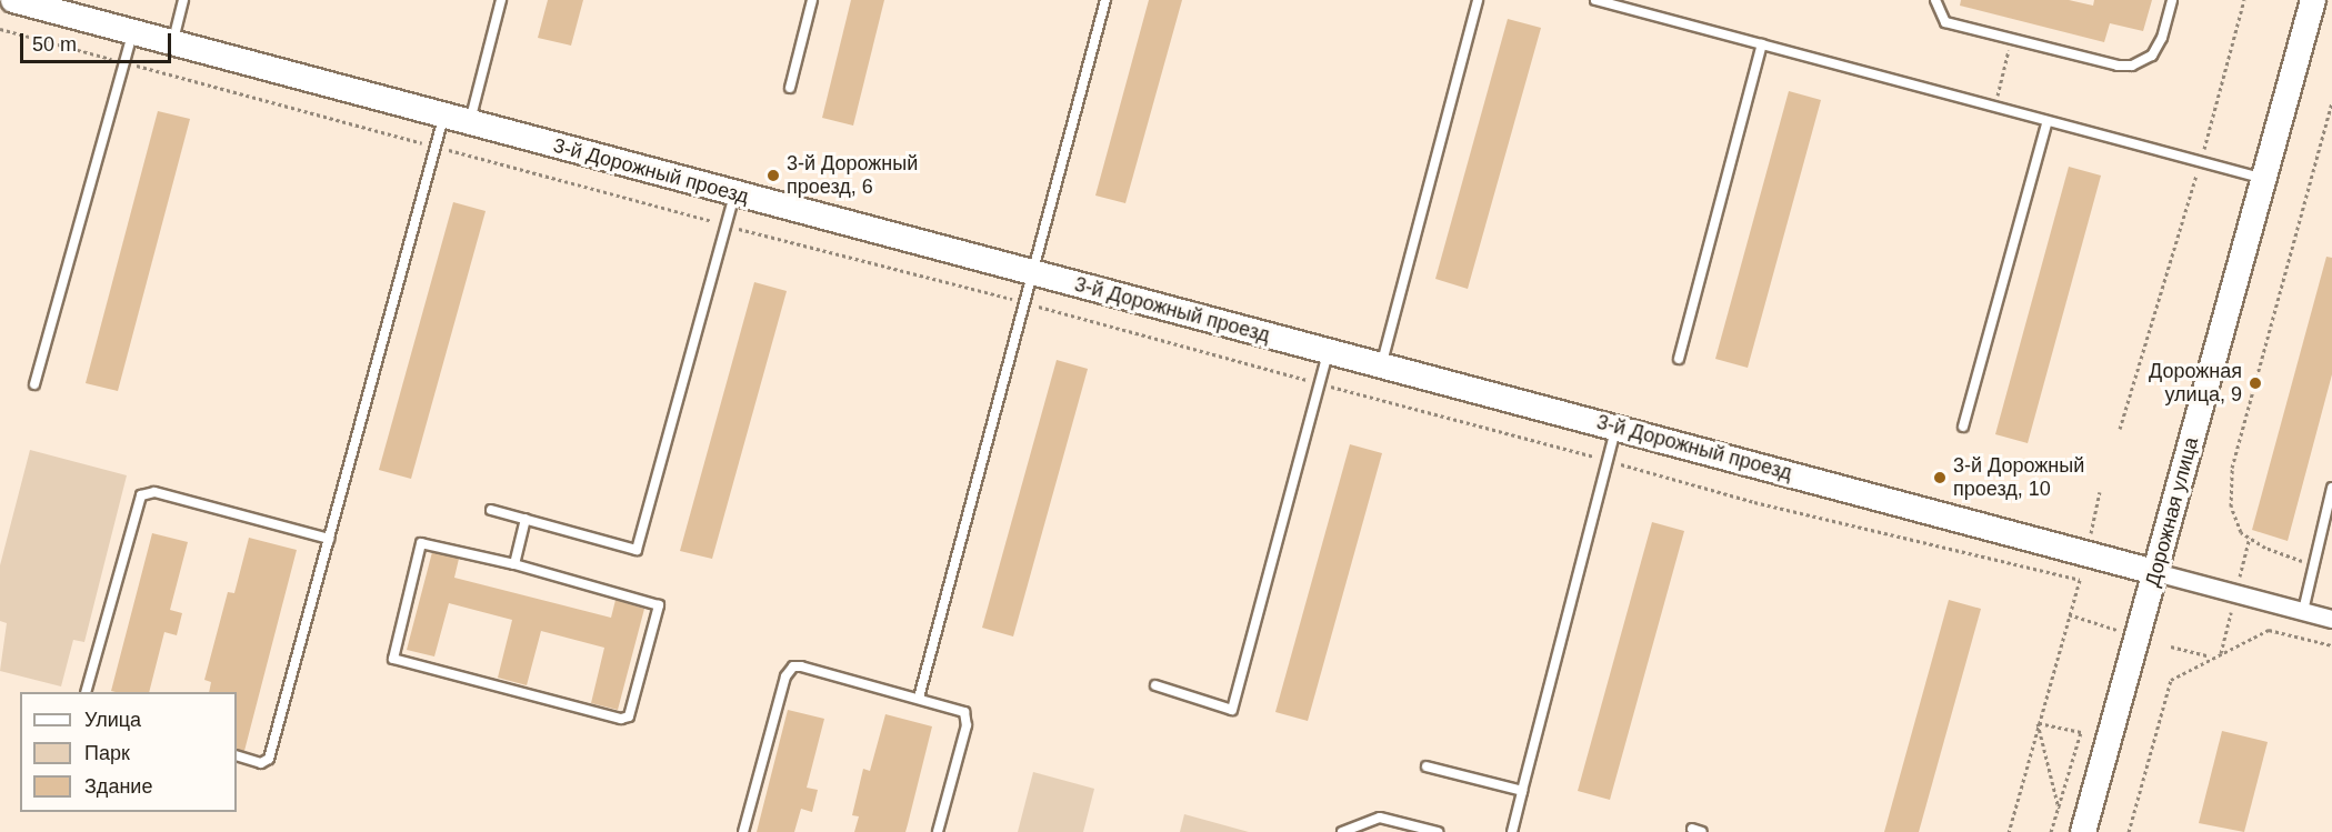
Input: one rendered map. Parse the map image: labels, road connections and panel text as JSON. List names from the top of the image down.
{
  "streets": {
    "street": ["3-й Дорожный проезд", "Дорожная улица"]
  },
  "crossings": [
    ["3-й Дорожный проезд", "Дорожная улица"]
  ],
  "places": ["3-й Дорожный проезд, 6", "Дорожная улица, 9", "3-й Дорожный проезд, 10"],
  "legend": ["Улица", "Парк", "Здание"],
  "scale_bar": "50 m"
}
